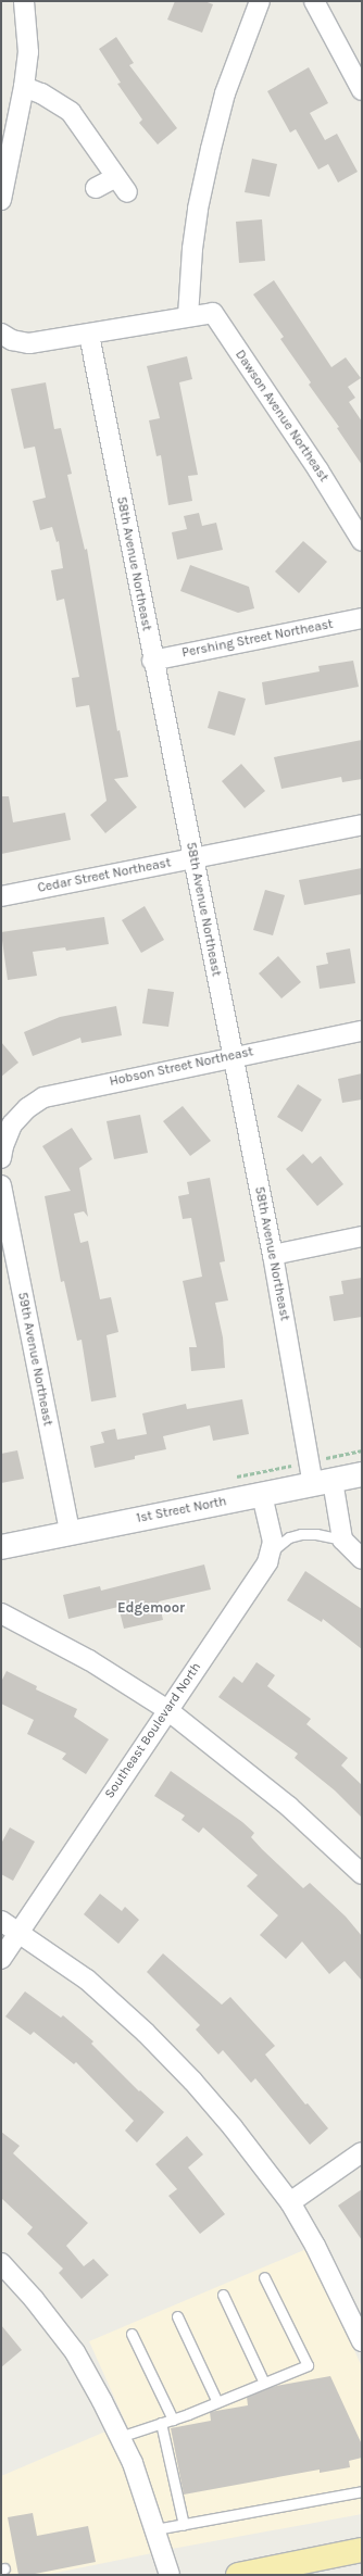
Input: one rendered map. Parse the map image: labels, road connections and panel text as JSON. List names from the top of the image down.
{
  "streets": {
    "street": [
      "Dawson Avenue Northeast",
      "58th Avenue Northeast",
      "Pershing Street Northeast",
      "Cedar Street Northeast",
      "Hobson Street Northeast",
      "59th Avenue Northeast",
      "1st Street North",
      "Southeast Boulevard North"
    ]
  },
  "crossings": [
    ["58th Avenue Northeast", "Pershing Street Northeast"],
    ["58th Avenue Northeast", "Cedar Street Northeast"],
    ["58th Avenue Northeast", "Hobson Street Northeast"],
    ["58th Avenue Northeast", "1st Street North"],
    ["59th Avenue Northeast", "1st Street North"]
  ],
  "districts": ["Edgemoor"]
}
